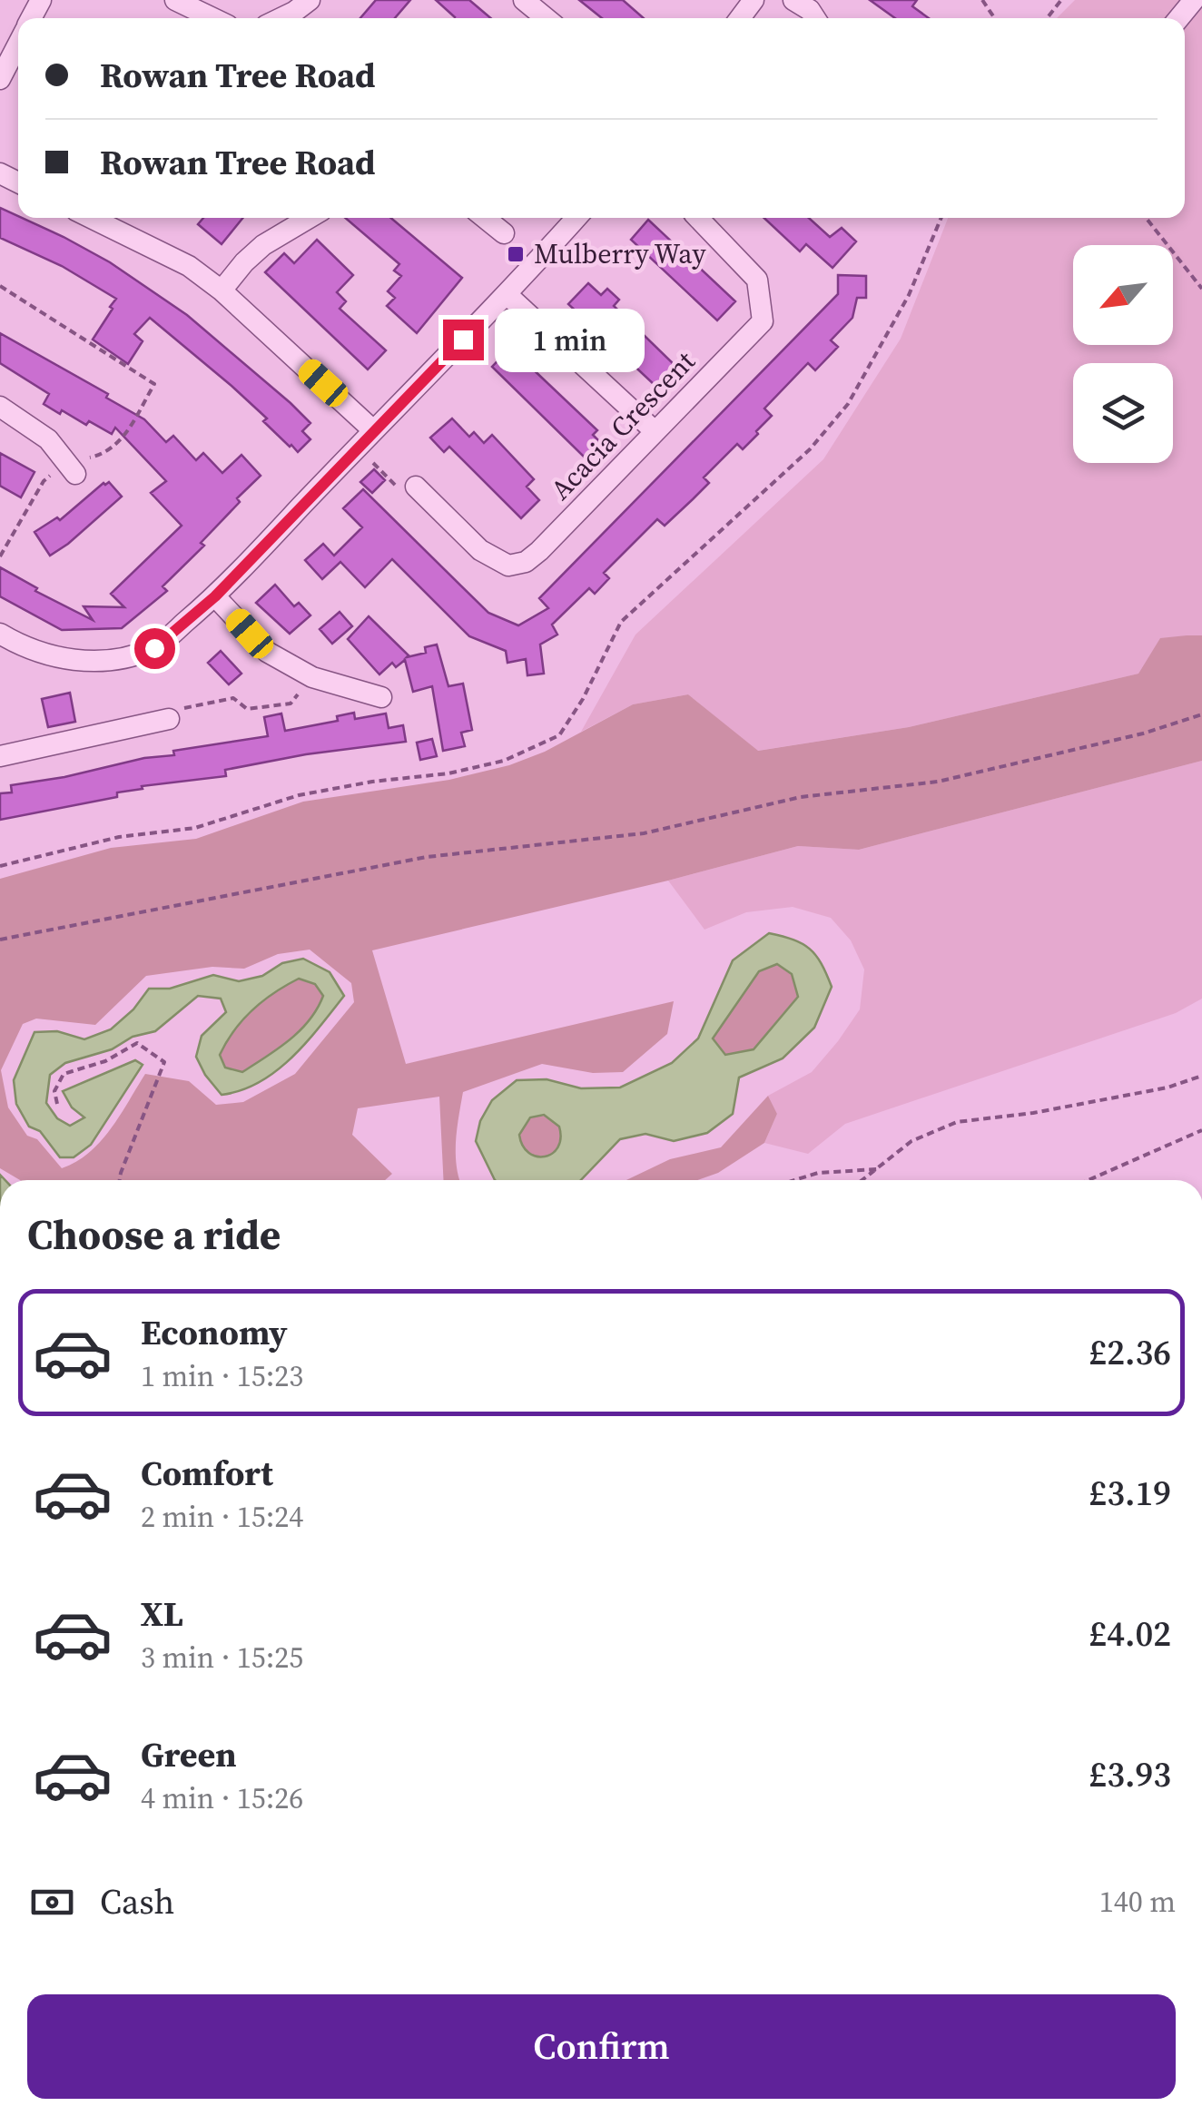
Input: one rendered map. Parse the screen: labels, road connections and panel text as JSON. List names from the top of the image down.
{
  "streets": {
    "street": ["Acacia Crescent"]
  },
  "places": {
    "transit": ["Mulberry Way"]
  },
  "north": "bottom left",
  "page": {
    "banner": ["Rowan Tree Road", "Rowan Tree Road"],
    "bubble": "1 min",
    "heading": "Choose a ride",
    "list": [
      {
        "name": "Economy",
        "note": "1 min · 15:23",
        "value": "£2.36"
      },
      {
        "name": "Comfort",
        "note": "2 min · 15:24",
        "value": "£3.19"
      },
      {
        "name": "XL",
        "note": "3 min · 15:25",
        "value": "£4.02"
      },
      {
        "name": "Green",
        "note": "4 min · 15:26",
        "value": "£3.93"
      }
    ],
    "pay": ["Cash", "140 m"],
    "buttons": "Confirm"
  }
}
